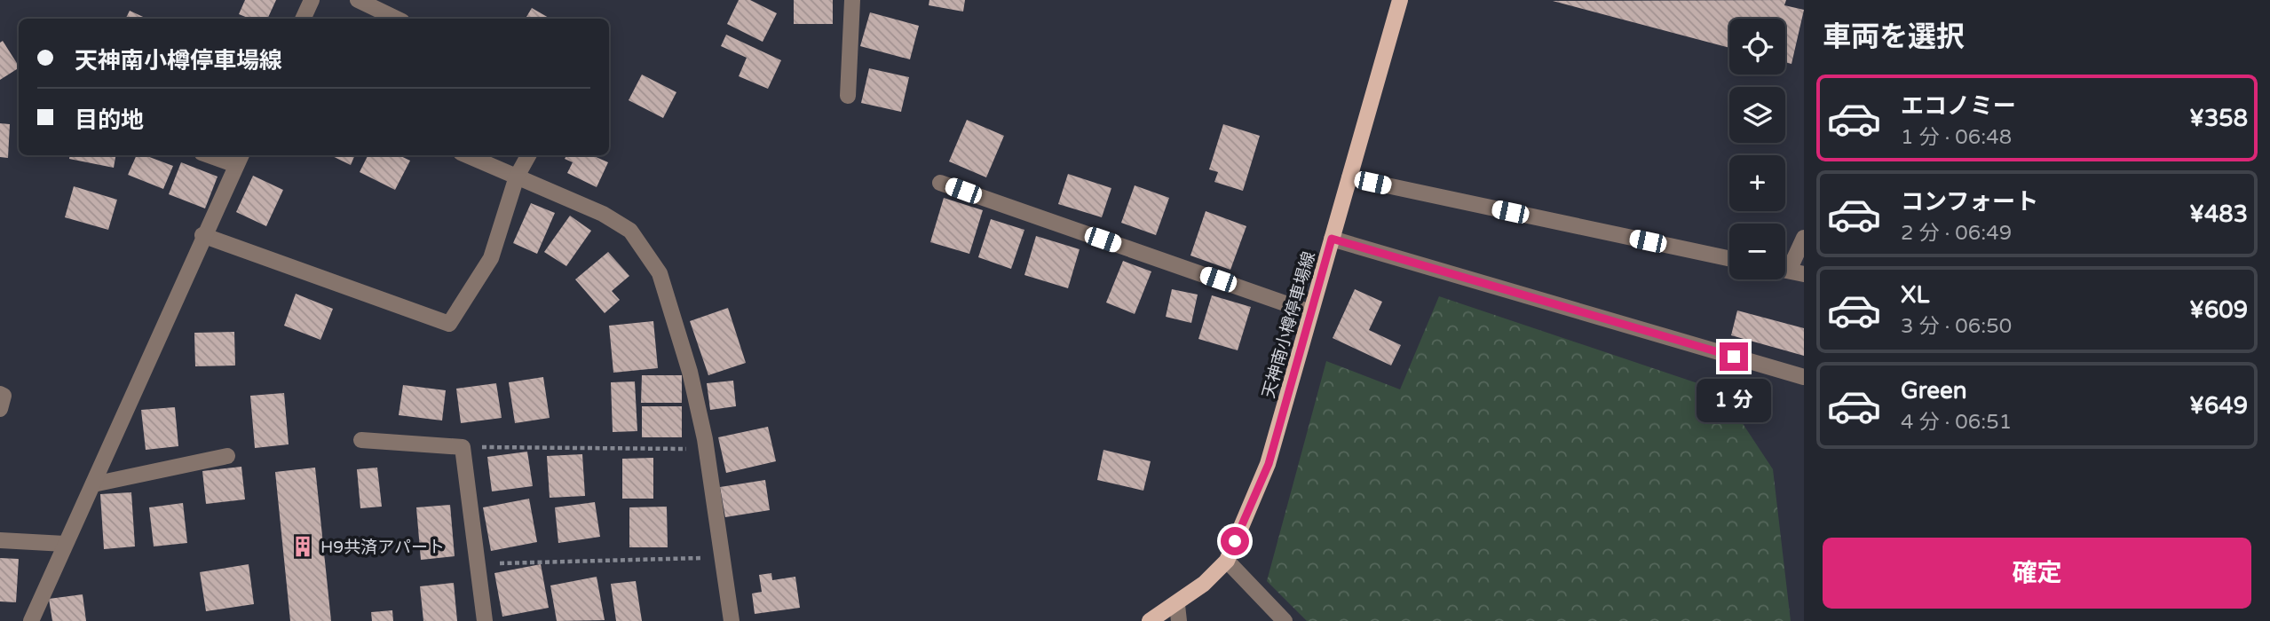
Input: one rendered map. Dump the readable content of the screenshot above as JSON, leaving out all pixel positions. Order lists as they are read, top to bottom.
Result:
{
  "streets": {
    "main road": ["天神南小樽停車場線"]
  },
  "places": {
    "building": ["H9共済アパート"]
  },
  "page": {
    "heading": "車両を選択",
    "map_buttons": ["+", "−"],
    "banner": ["天神南小樽停車場線", "目的地"],
    "list": [
      {
        "name": "エコノミー",
        "note": "1 分 · 06:48",
        "value": "¥358"
      },
      {
        "name": "コンフォート",
        "note": "2 分 · 06:49",
        "value": "¥483"
      },
      {
        "name": "XL",
        "note": "3 分 · 06:50",
        "value": "¥609"
      },
      {
        "name": "Green",
        "note": "4 分 · 06:51",
        "value": "¥649"
      }
    ],
    "bubble": "1 分",
    "buttons": "確定"
  }
}
